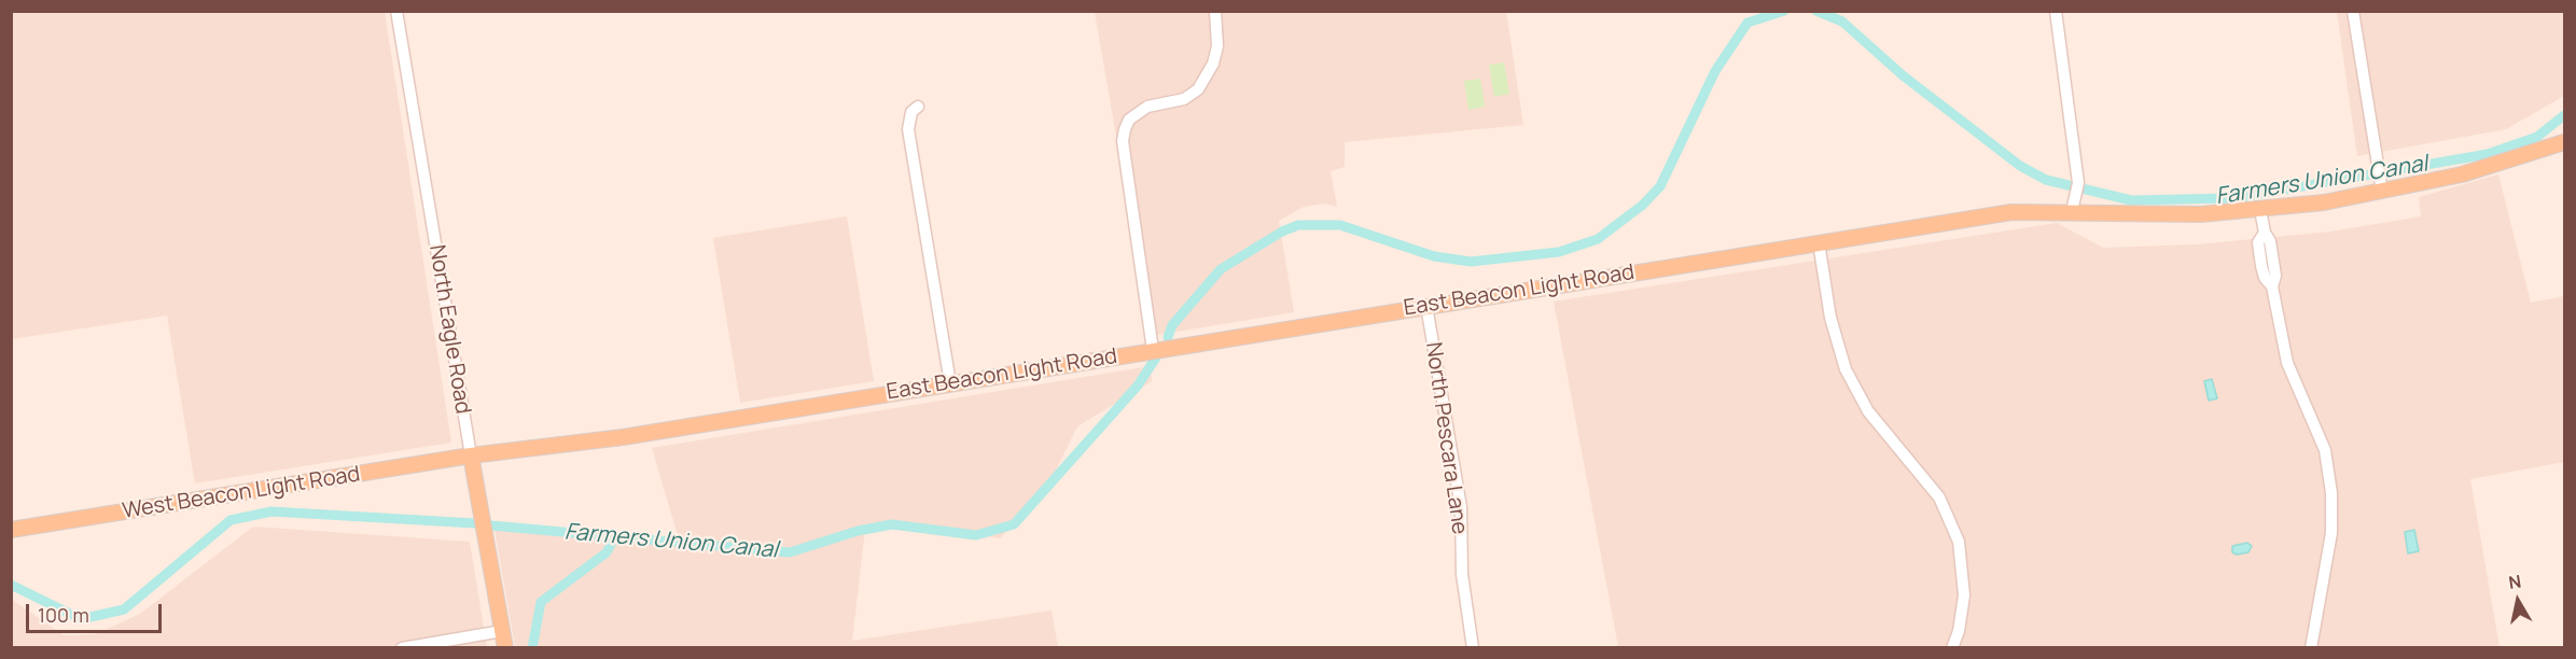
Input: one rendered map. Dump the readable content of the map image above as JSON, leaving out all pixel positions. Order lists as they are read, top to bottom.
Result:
{
  "streets": {
    "main road": ["East Beacon Light Road", "North Eagle Road", "West Beacon Light Road"],
    "street": ["North Pescara Lane"]
  },
  "crossings": [
    ["East Beacon Light Road", "North Eagle Road"],
    ["East Beacon Light Road", "North Pescara Lane"],
    ["East Beacon Light Road", "West Beacon Light Road"],
    ["North Eagle Road", "West Beacon Light Road"]
  ],
  "water": ["Farmers Union Canal"],
  "scale_bar": "100 m",
  "north": "top"
}
